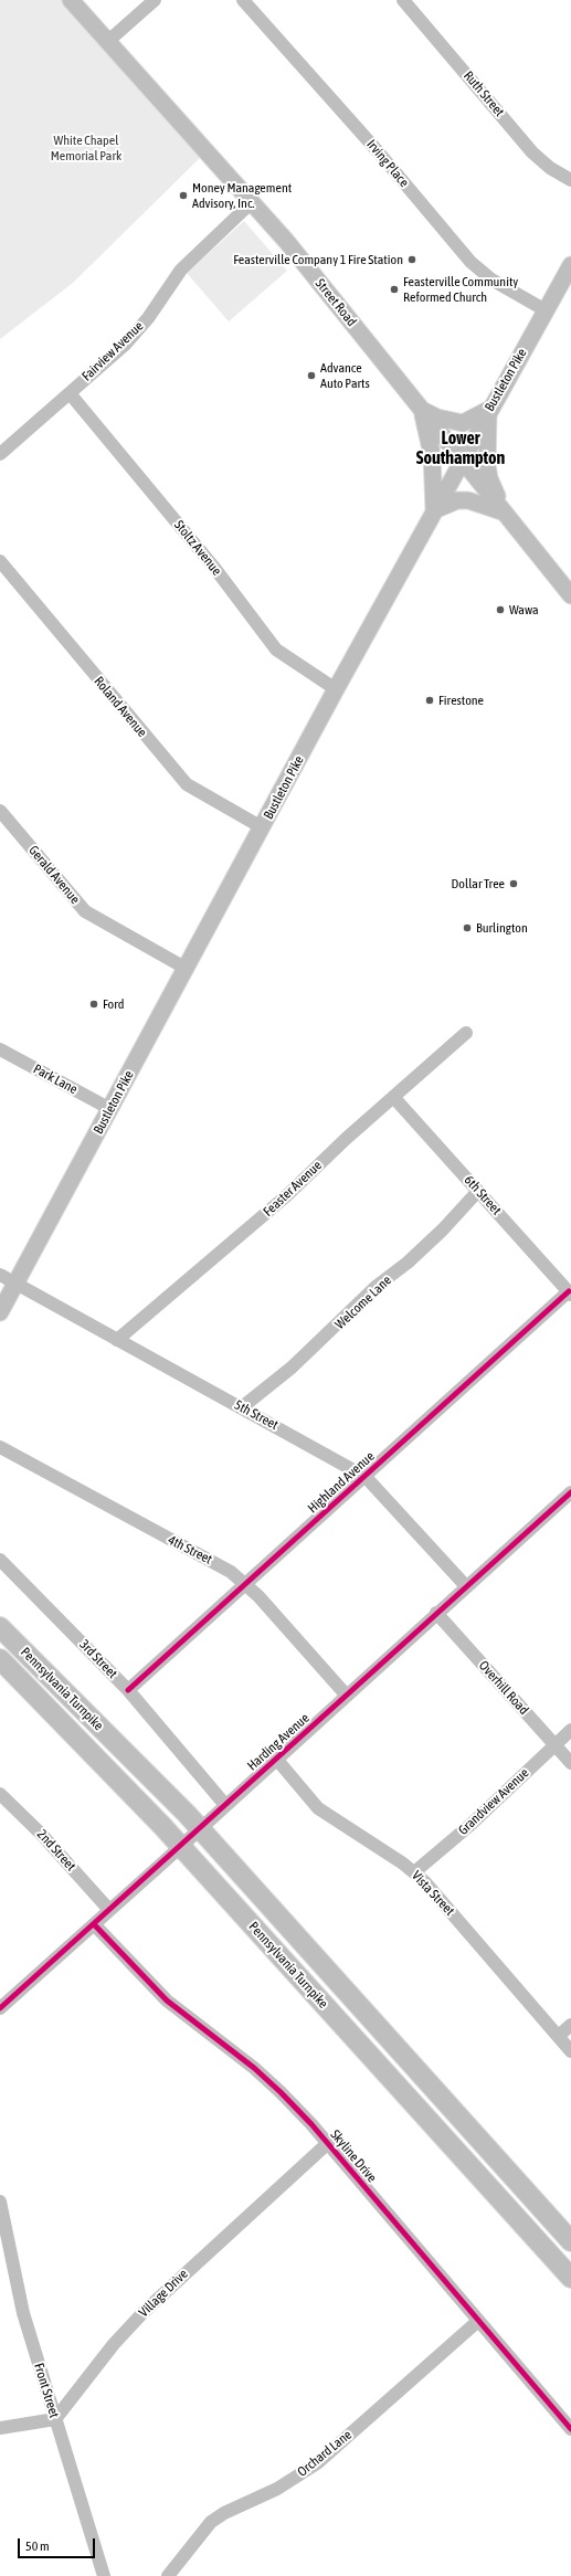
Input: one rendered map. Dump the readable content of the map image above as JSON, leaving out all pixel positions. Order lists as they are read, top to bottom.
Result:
{
  "streets": {
    "highway": ["Pennsylvania Turnpike"],
    "main road": ["Street Road", "Bustleton Pike"],
    "street": [
      "Ruth Street",
      "Irving Place",
      "Fairview Avenue",
      "Stoltz Avenue",
      "Roland Avenue",
      "Gerald Avenue",
      "Park Lane",
      "Feaster Avenue",
      "6th Street",
      "Welcome Lane",
      "5th Street",
      "Highland Avenue",
      "4th Street",
      "3rd Street",
      "Overhill Road",
      "Harding Avenue",
      "Grandview Avenue",
      "2nd Street",
      "Vista Street",
      "Skyline Drive",
      "Village Drive",
      "Front Street",
      "Orchard Lane"
    ]
  },
  "crossings": [
    ["Irving Place", "Bustleton Pike"],
    ["Street Road", "Fairview Avenue"],
    ["Street Road", "Bustleton Pike"],
    ["Fairview Avenue", "Stoltz Avenue"],
    ["Bustleton Pike", "Stoltz Avenue"],
    ["Bustleton Pike", "Roland Avenue"],
    ["Bustleton Pike", "Gerald Avenue"],
    ["Bustleton Pike", "Park Lane"],
    ["Bustleton Pike", "5th Street"],
    ["Feaster Avenue", "6th Street"],
    ["Feaster Avenue", "5th Street"],
    ["6th Street", "Welcome Lane"],
    ["6th Street", "Highland Avenue"],
    ["Welcome Lane", "5th Street"],
    ["5th Street", "Highland Avenue"],
    ["5th Street", "Harding Avenue"],
    ["Highland Avenue", "4th Street"],
    ["Highland Avenue", "3rd Street"],
    ["4th Street", "Harding Avenue"],
    ["3rd Street", "Harding Avenue"],
    ["Overhill Road", "Harding Avenue"],
    ["Overhill Road", "Grandview Avenue"],
    ["Harding Avenue", "2nd Street"],
    ["Harding Avenue", "Vista Street"],
    ["Harding Avenue", "Skyline Drive"],
    ["Grandview Avenue", "Vista Street"],
    ["Skyline Drive", "Village Drive"],
    ["Skyline Drive", "Orchard Lane"],
    ["Village Drive", "Front Street"]
  ],
  "districts": ["Lower Southampton"],
  "parks": ["White Chapel Memorial Park"],
  "places": [
    "Money Management Advisory, Inc.",
    "Feasterville Company 1 Fire Station",
    "Feasterville Community Reformed Church",
    "Advance Auto Parts",
    "Wawa",
    "Firestone",
    "Dollar Tree",
    "Burlington",
    "Ford"
  ],
  "scale_bar": "50 m"
}
